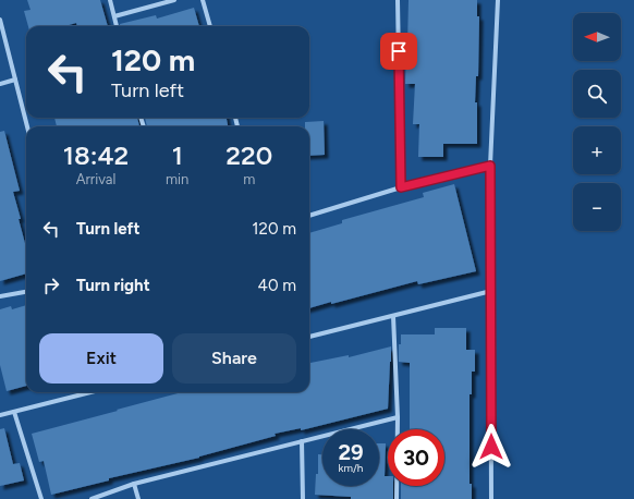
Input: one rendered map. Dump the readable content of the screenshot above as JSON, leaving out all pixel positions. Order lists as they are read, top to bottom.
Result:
{
  "north": "left",
  "page": {
    "map_buttons": ["+", "−"],
    "turn": ["120 m", "Turn left"],
    "eta": [
      "18:42",
      "Arrival",
      "1",
      "min",
      "220",
      "m"
    ],
    "list": [
      {
        "name": "Turn left",
        "value": "120 m"
      },
      {
        "name": "Turn right",
        "value": "40 m"
      }
    ],
    "buttons": ["Exit", "Share"],
    "speed": "29 km/h",
    "limit": "30"
  }
}
